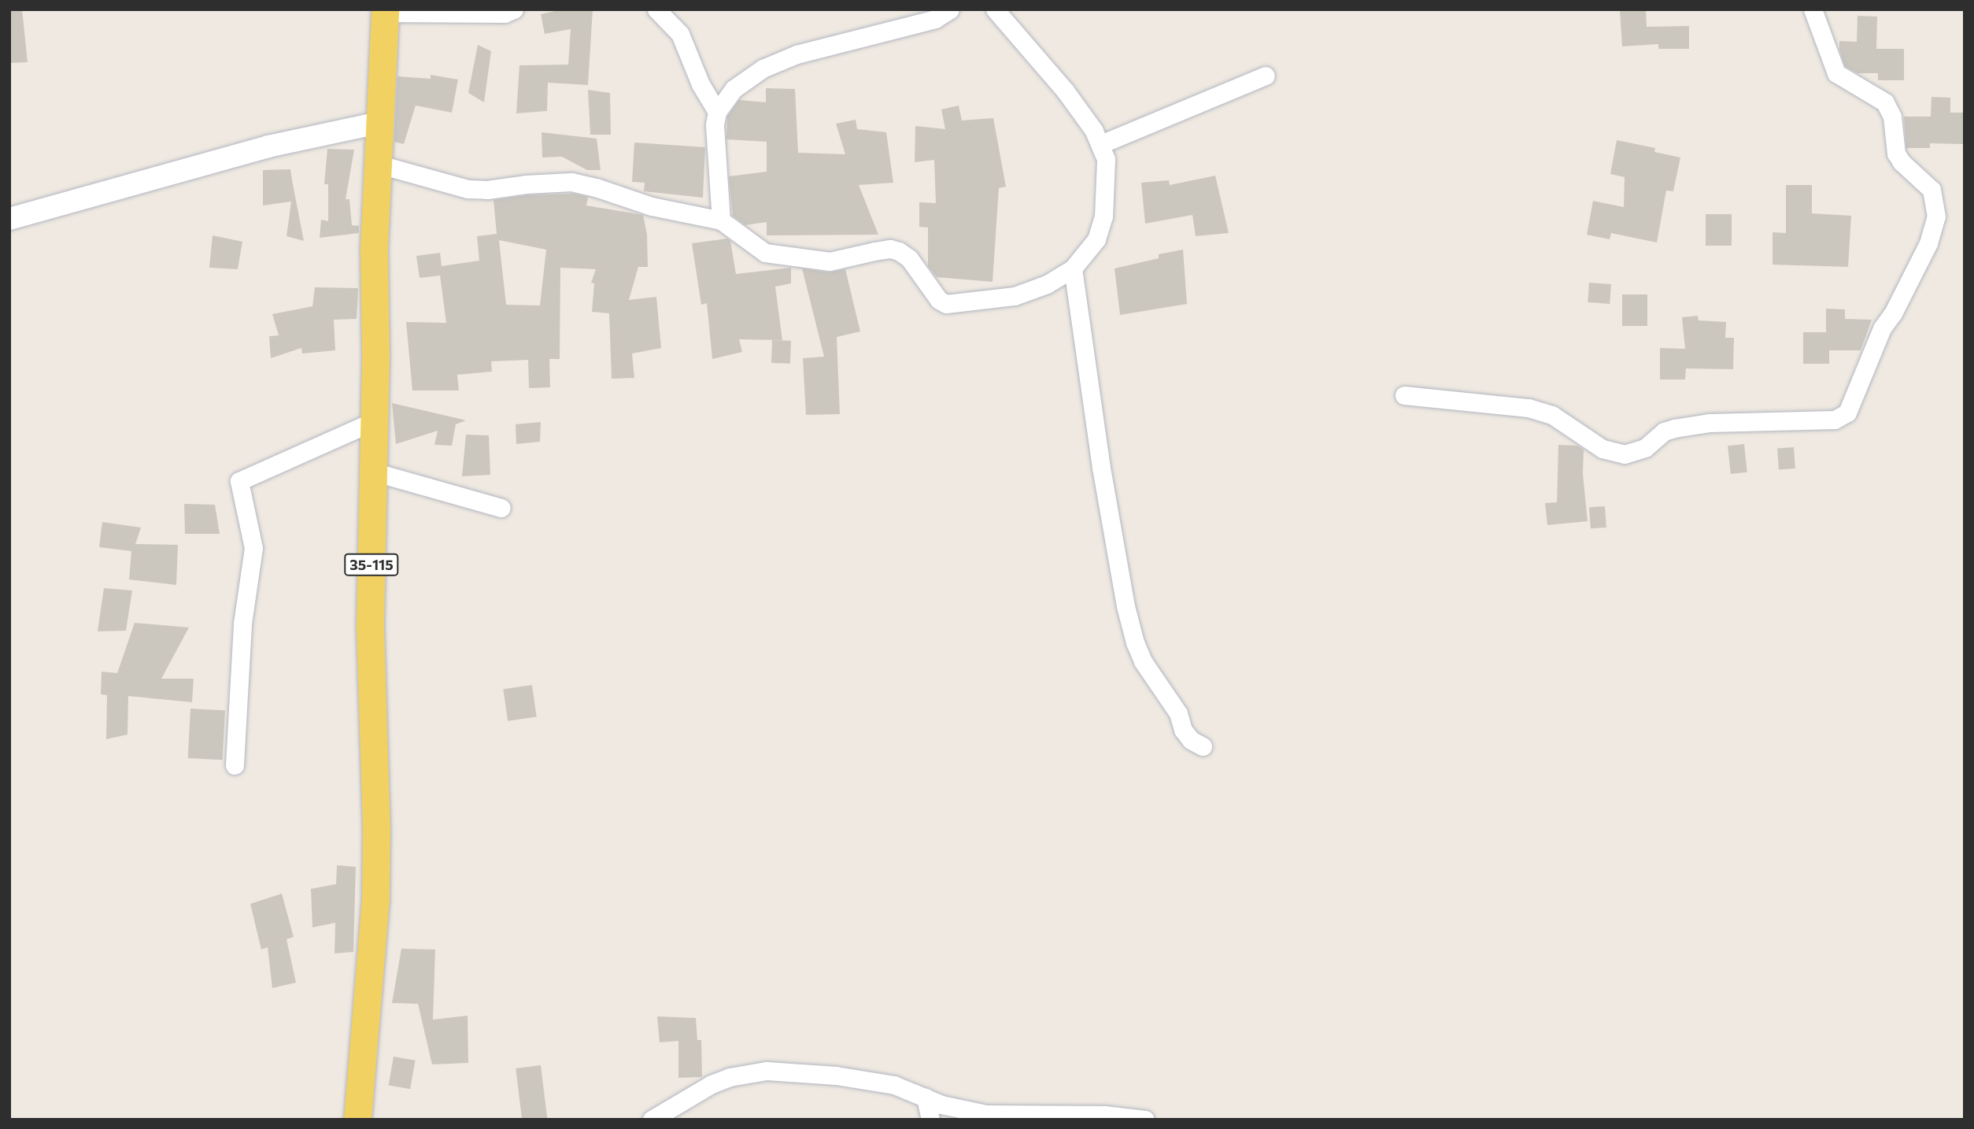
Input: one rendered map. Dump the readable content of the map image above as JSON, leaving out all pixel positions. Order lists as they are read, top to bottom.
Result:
{
  "streets": {
    "main road": ["35-115"]
  }
}
